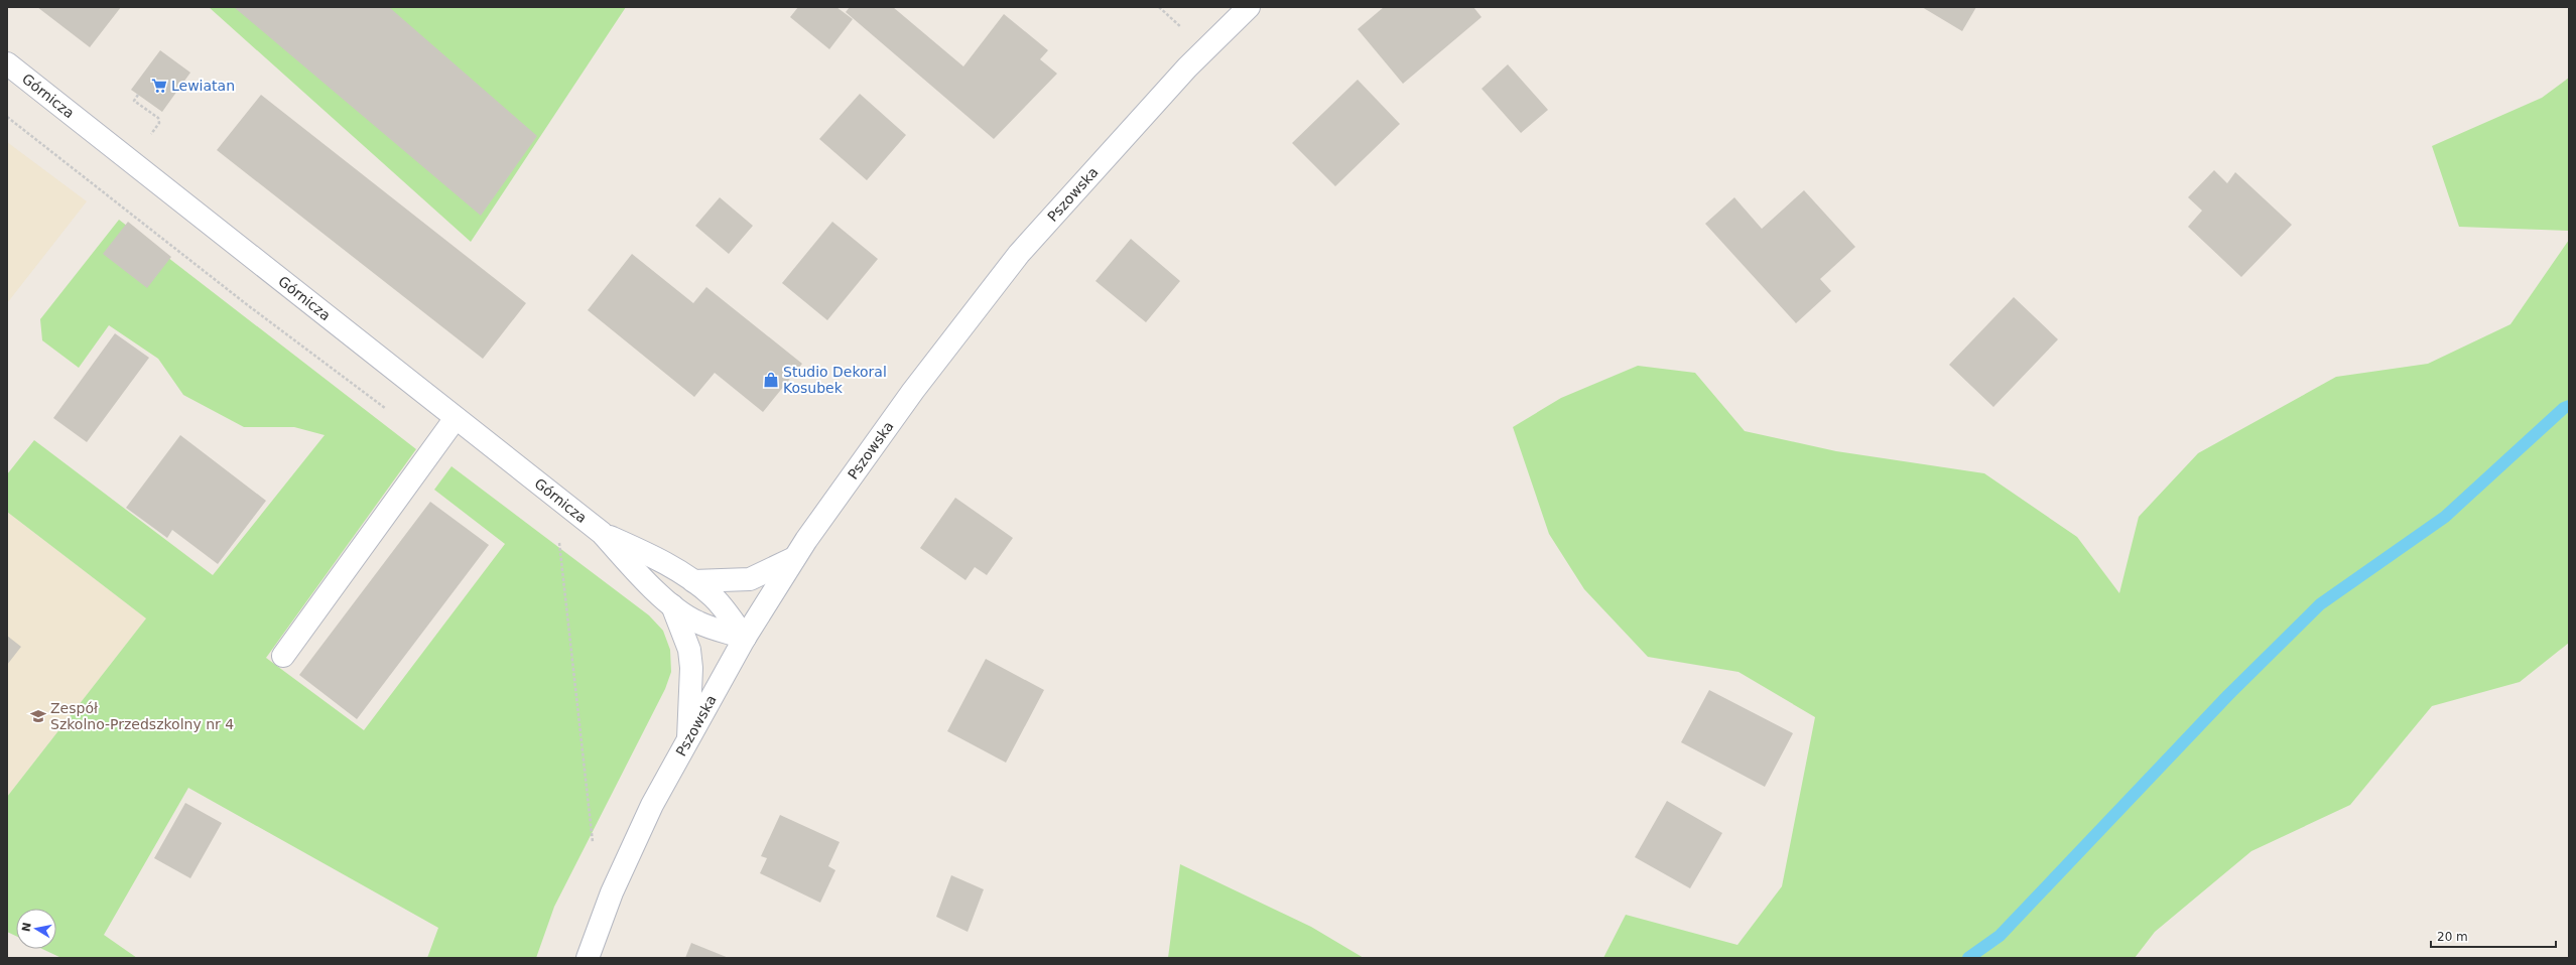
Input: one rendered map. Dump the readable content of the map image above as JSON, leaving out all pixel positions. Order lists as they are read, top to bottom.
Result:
{
  "streets": {
    "street": ["Górnicza", "Pszowska"]
  },
  "crossings": [
    ["Górnicza", "Pszowska"]
  ],
  "places": {
    "supermarket": ["Lewiatan"],
    "shop": ["Studio Dekoral Kosubek"],
    "school or university": ["Zespół Szkolno-Przedszkolny nr 4"]
  },
  "scale_bar": "20 m",
  "north": "left"
}
